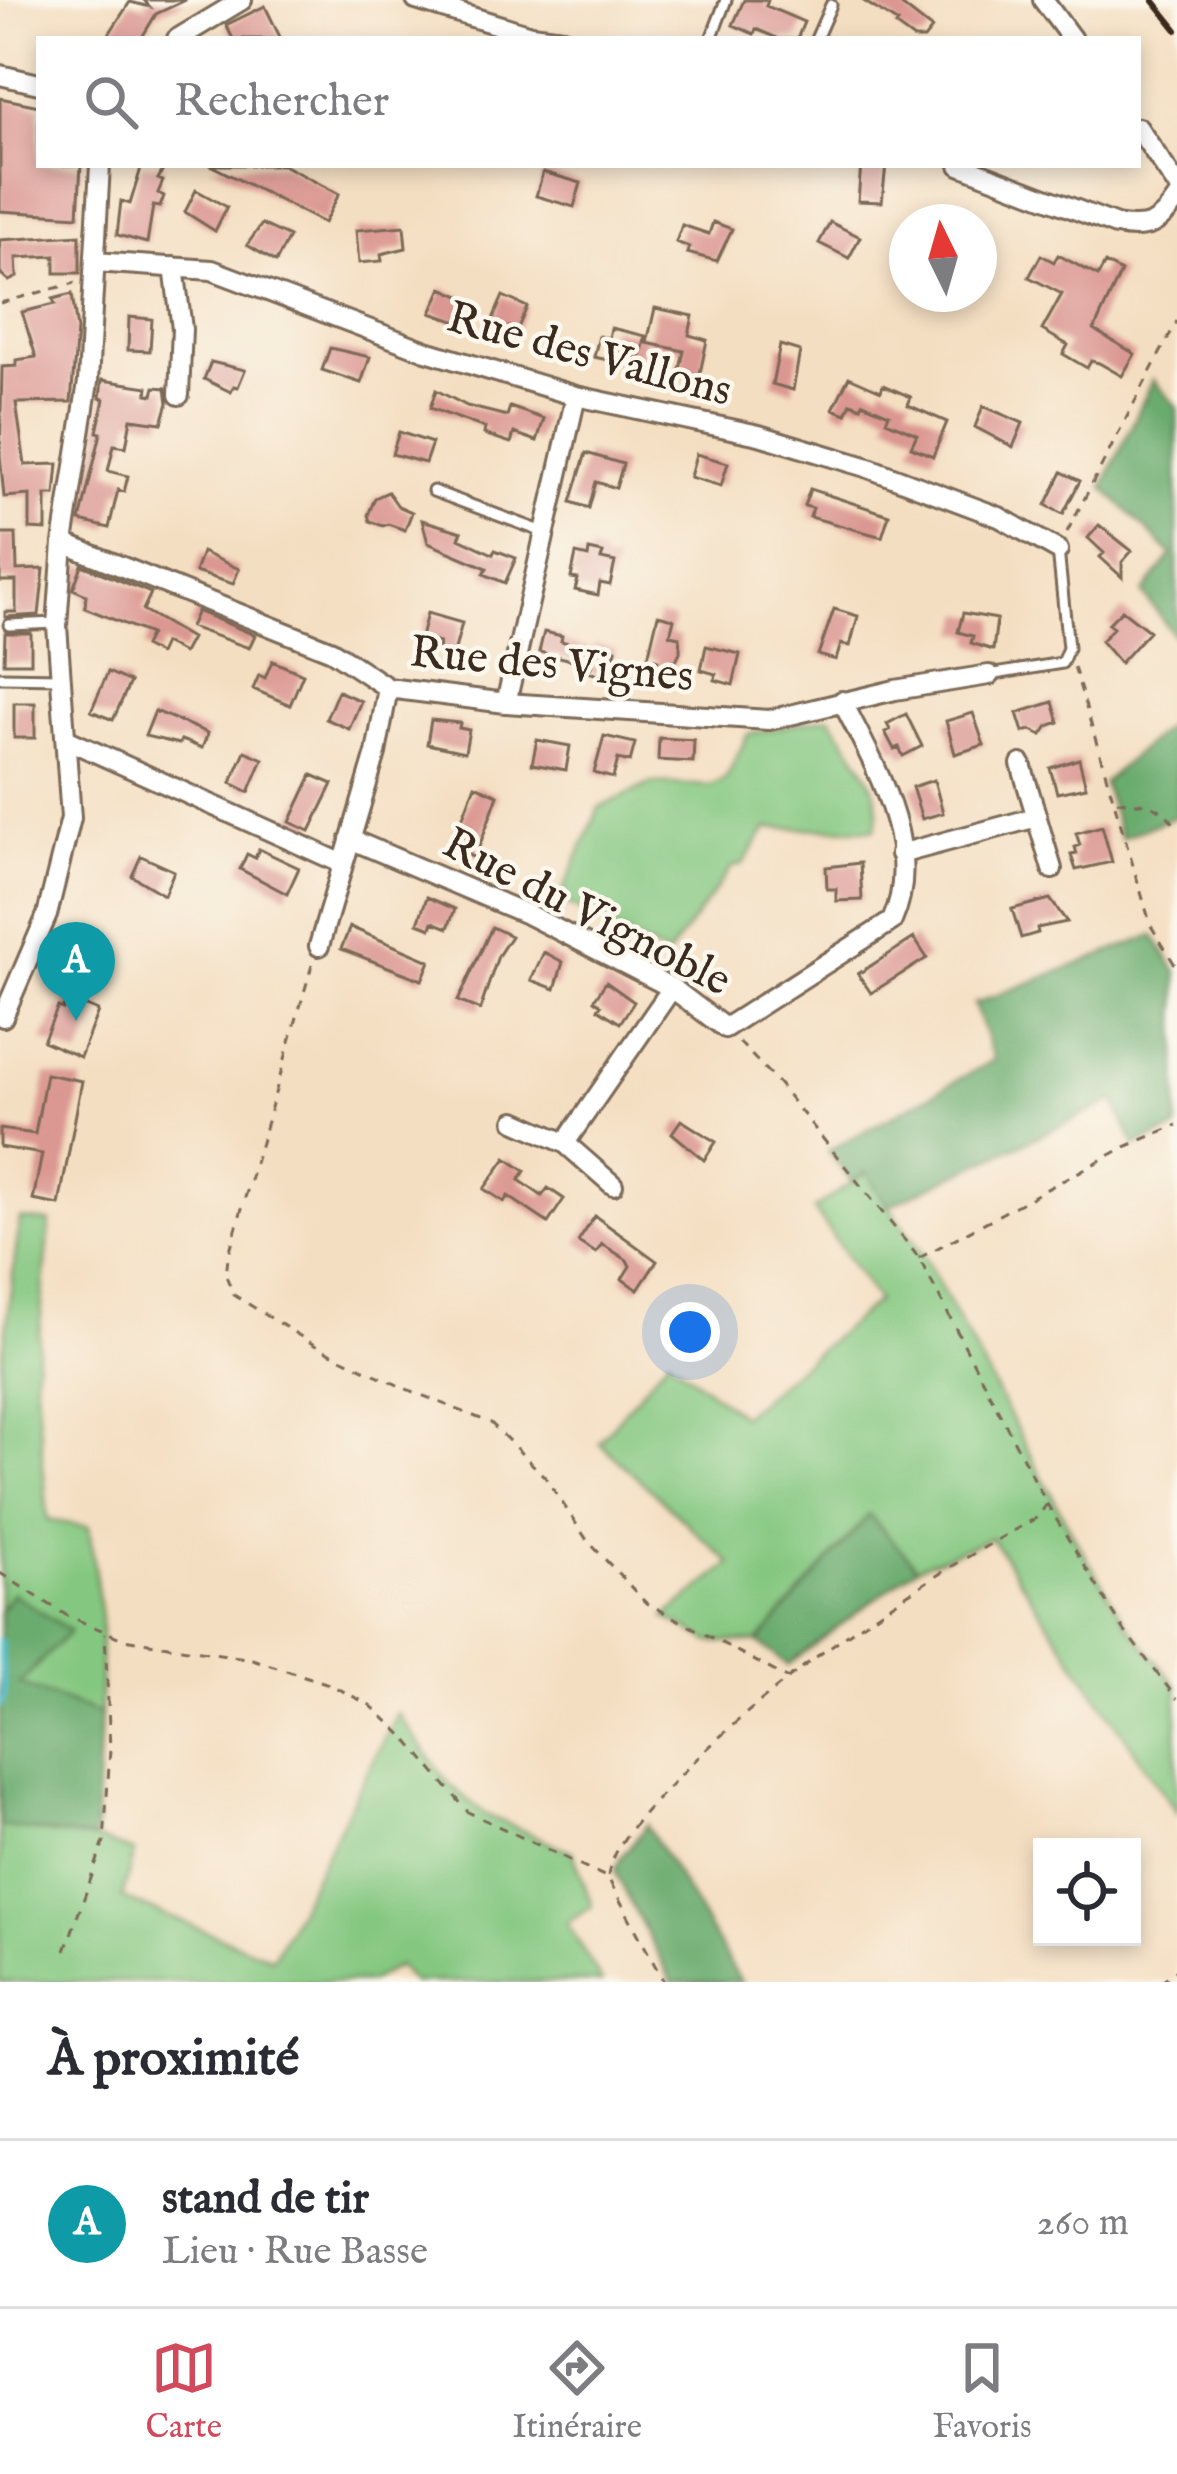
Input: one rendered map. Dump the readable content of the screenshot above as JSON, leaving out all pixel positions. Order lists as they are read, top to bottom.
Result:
{
  "streets": {
    "street": ["Rue des Vallons", "Rue des Vignes", "Rue du Vignoble"]
  },
  "crossings": [
    ["Rue des Vignes", "Rue du Vignoble"]
  ],
  "north": "top",
  "page": {
    "search": "Rechercher",
    "pins": "A",
    "heading": "À proximité",
    "list": [
      {
        "mark": "A",
        "name": "stand de tir",
        "note": "Lieu · Rue Basse",
        "value": "260 m"
      }
    ],
    "nav": ["Carte", "Itinéraire", "Favoris"]
  }
}
